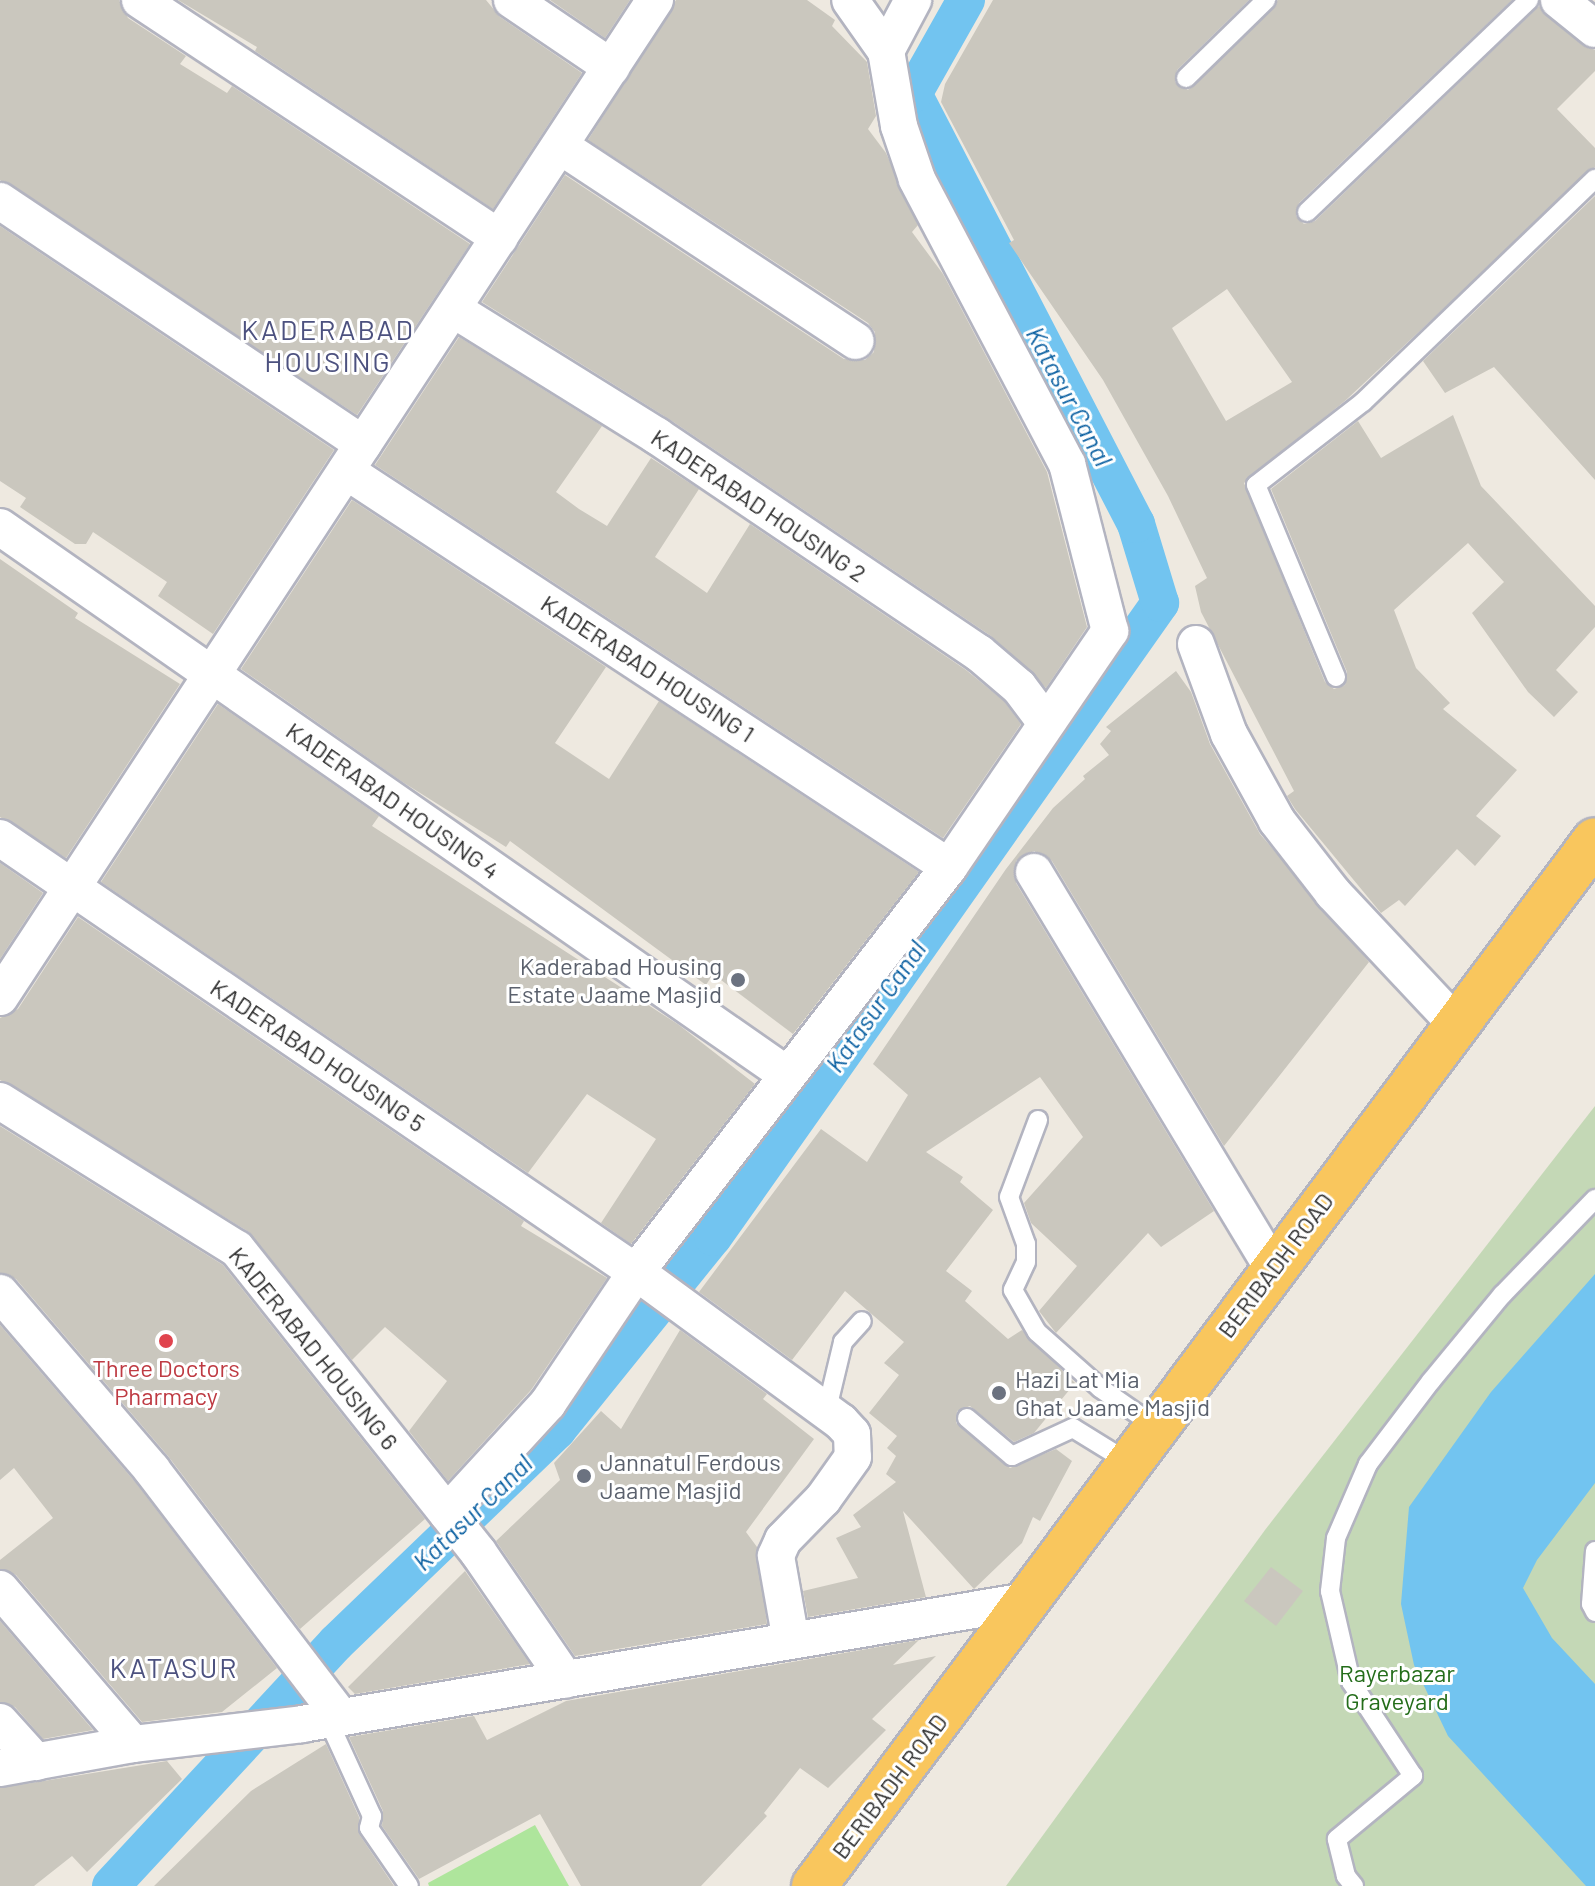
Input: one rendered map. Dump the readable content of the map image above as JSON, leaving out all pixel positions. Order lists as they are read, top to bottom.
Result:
{
  "streets": {
    "highway": ["BERIBADH ROAD"],
    "street": [
      "KADERABAD HOUSING 2",
      "KADERABAD HOUSING 1",
      "KADERABAD HOUSING 4",
      "KADERABAD HOUSING 5",
      "KADERABAD HOUSING 6"
    ]
  },
  "districts": ["KADERABAD HOUSING", "KATASUR"],
  "water": ["Katasur Canal"],
  "parks": ["Rayerbazar Graveyard"],
  "places": [
    "Kaderabad Housing Estate Jaame Masjid",
    "Three Doctors Pharmacy",
    "Hazi Lat Mia Ghat Jaame Masjid",
    "Jannatul Ferdous Jaame Masjid"
  ]
}
